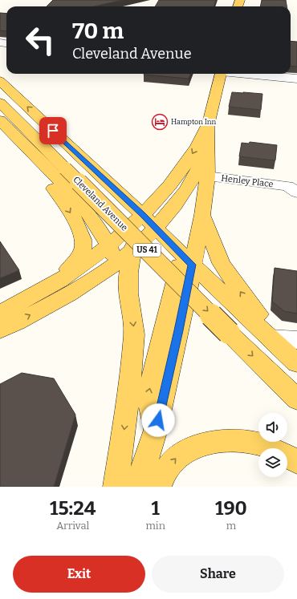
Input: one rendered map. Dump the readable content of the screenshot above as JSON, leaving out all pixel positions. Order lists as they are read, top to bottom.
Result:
{
  "streets": {
    "main road": ["Cleveland Avenue", "US 41"],
    "street": ["Henley Place"]
  },
  "places": {
    "hotel": ["Hampton Inn"]
  },
  "page": {
    "turn": ["70 m", "Cleveland Avenue"],
    "eta": [
      "15:24",
      "Arrival",
      "1",
      "min",
      "190",
      "m"
    ],
    "buttons": ["Exit", "Share"]
  }
}
